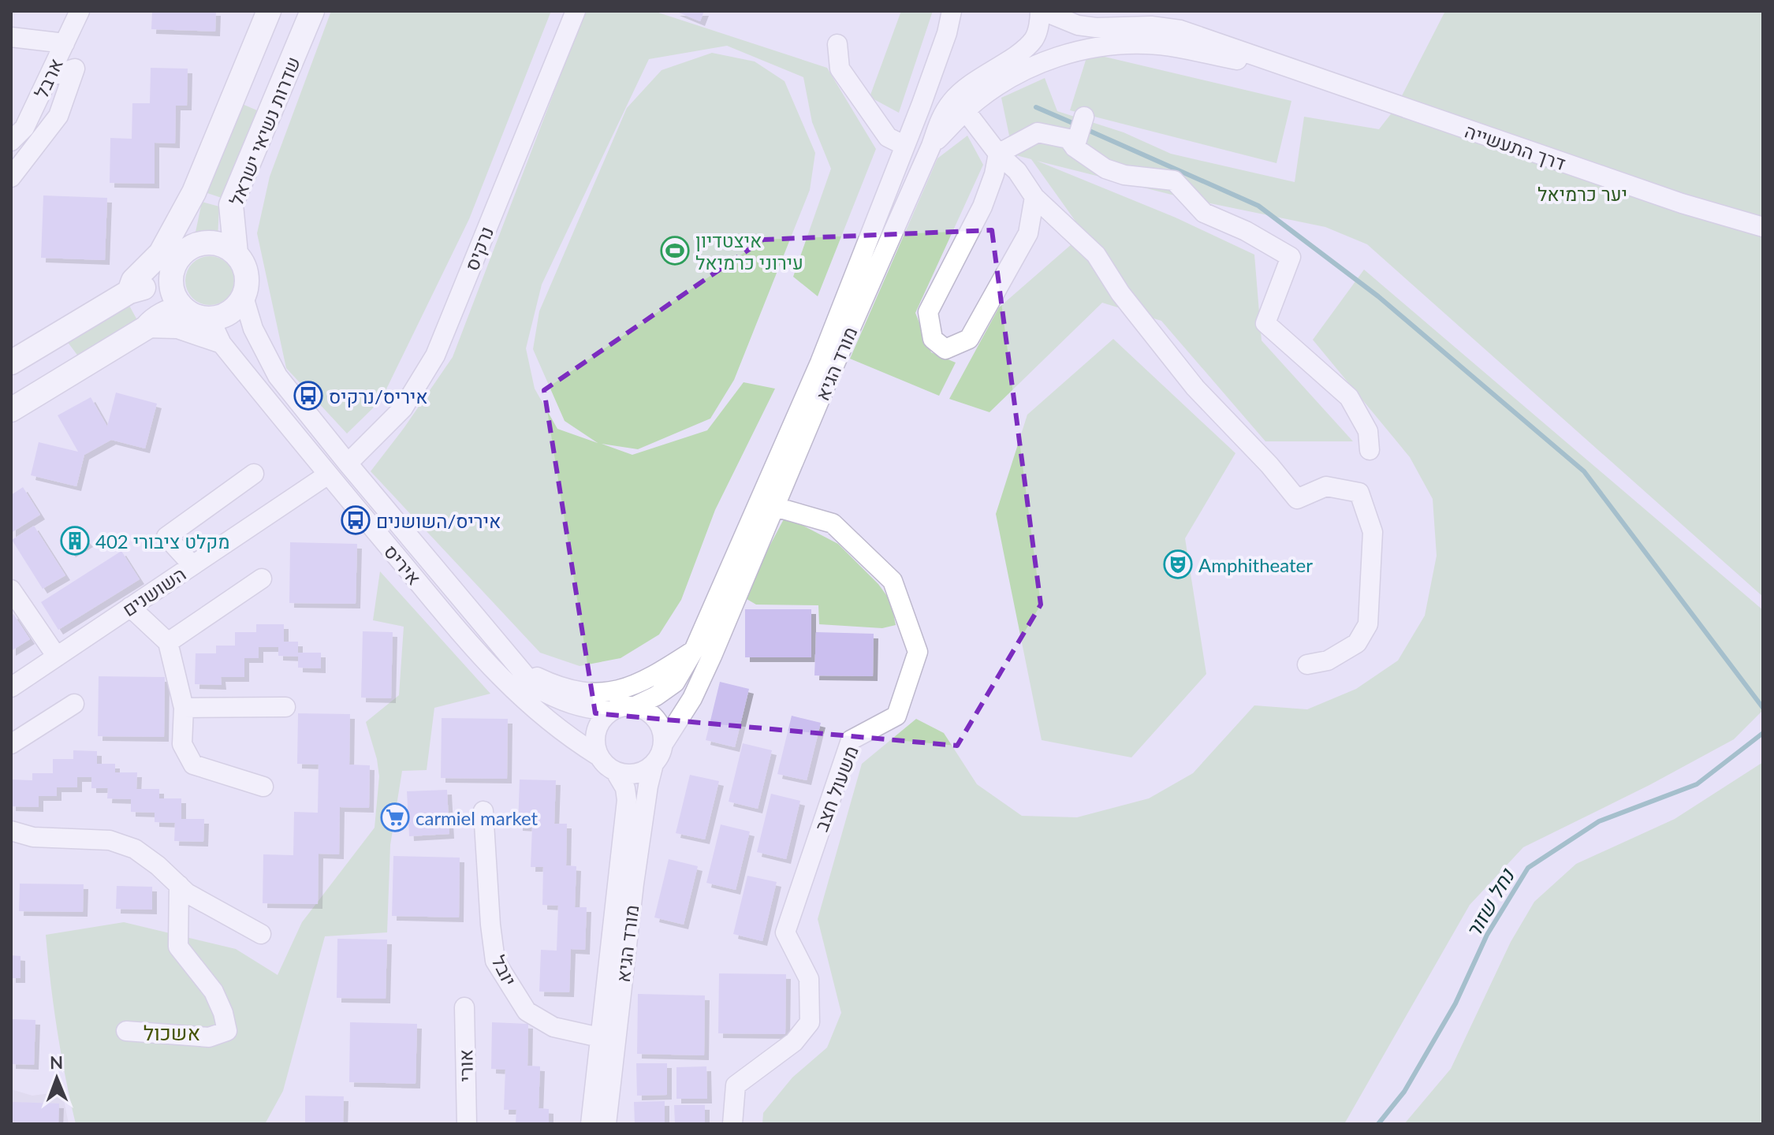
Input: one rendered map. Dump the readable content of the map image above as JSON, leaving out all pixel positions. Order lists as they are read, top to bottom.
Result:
{
  "streets": {
    "main road": ["שדרות נשיאי ישראל"],
    "street": [
      "ארבל",
      "דרך התעשייה",
      "נרקיס",
      "מורד הגיא",
      "איריס",
      "השושנים",
      "משעול חצב",
      "יובל",
      "אורי"
    ]
  },
  "crossings": [
    ["שדרות נשיאי ישראל", "איריס"],
    ["דרך התעשייה", "מורד הגיא"],
    ["נרקיס", "איריס"],
    ["מורד הגיא", "איריס"],
    ["מורד הגיא", "משעול חצב"],
    ["מורד הגיא", "יובל"],
    ["איריס", "השושנים"]
  ],
  "districts": ["אשכול"],
  "water": ["נחל שזור"],
  "parks": ["יער כרמיאל"],
  "places": {
    "sports": ["איצטדיון עירוני כרמיאל"],
    "bus stop": ["איריס/נרקיס", "איריס/השושנים"],
    "building": ["מקלט ציבורי 402"],
    "theatre": ["Amphitheater"],
    "supermarket": ["carmiel market"]
  },
  "north": "top"
}
